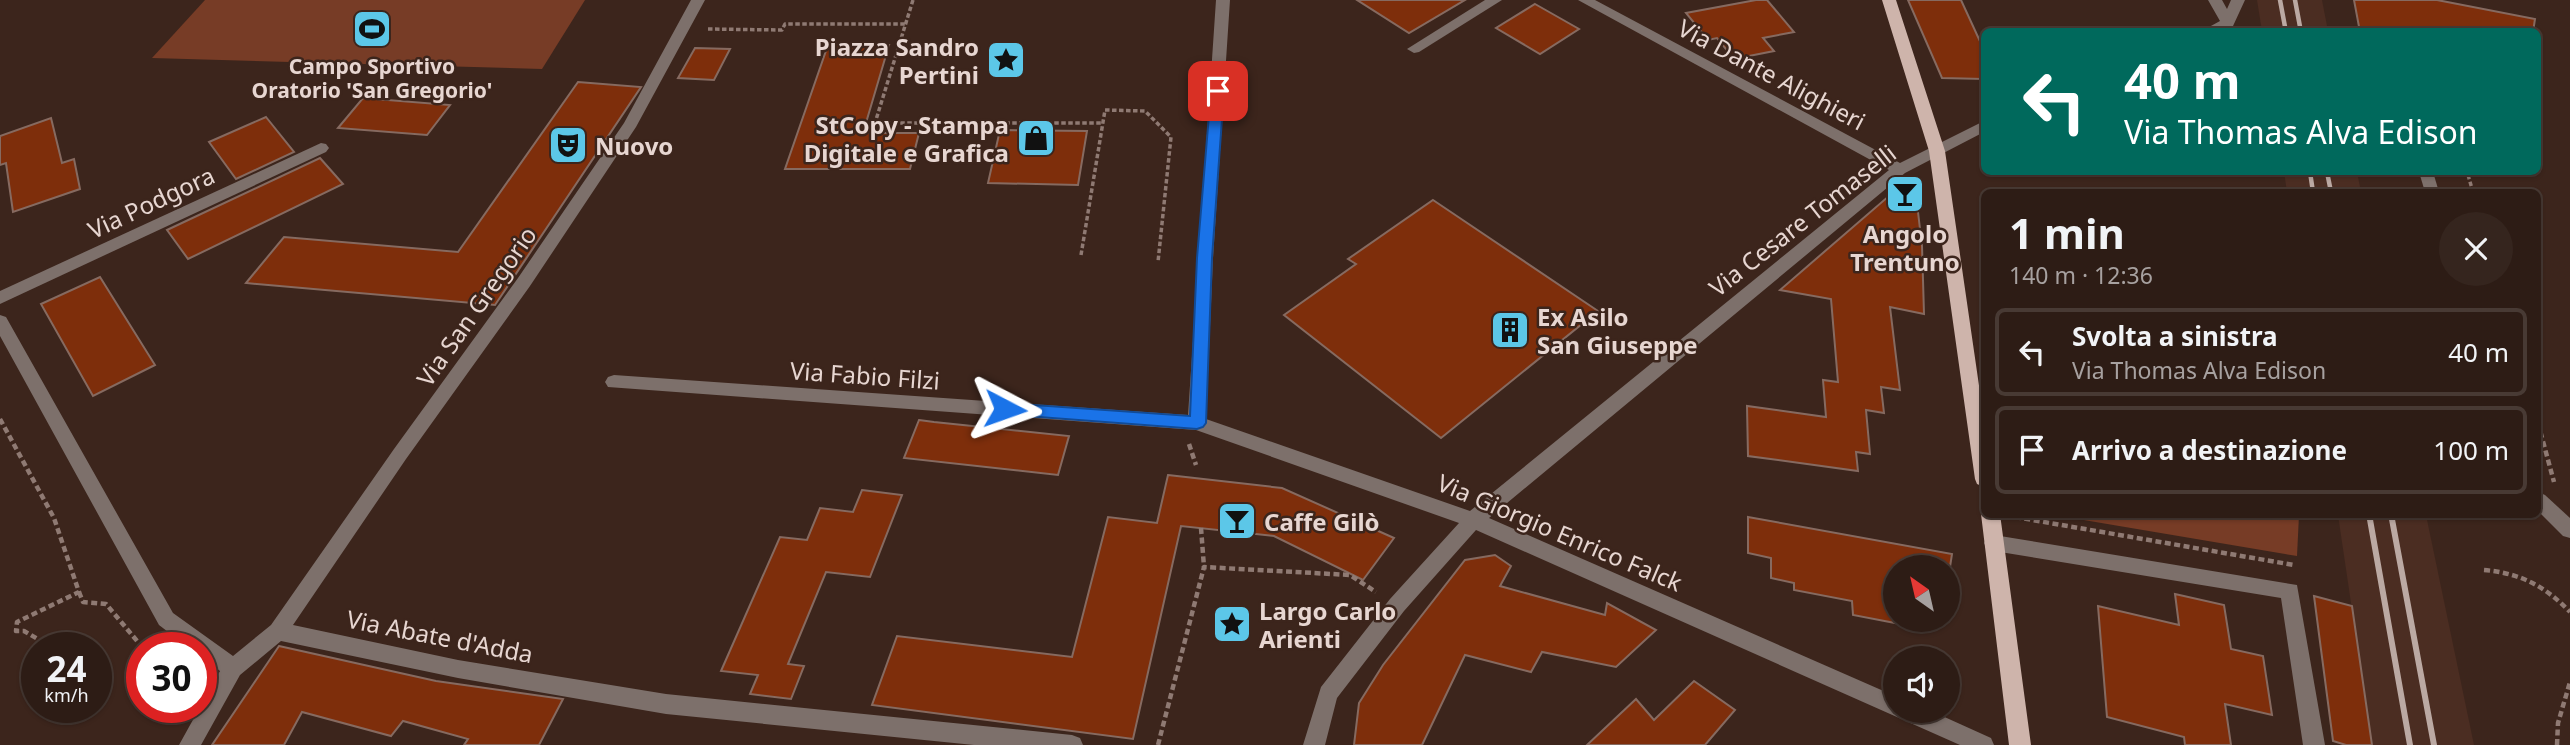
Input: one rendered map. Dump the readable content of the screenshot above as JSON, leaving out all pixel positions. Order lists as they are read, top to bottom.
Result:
{
  "streets": {
    "street": [
      "Via Dante Alighieri",
      "Via Podgora",
      "Via Cesare Tomaselli",
      "Via San Gregorio",
      "Via Fabio Filzi",
      "Via Giorgio Enrico Falck",
      "Via Abate d'Adda"
    ]
  },
  "crossings": [
    ["Via Dante Alighieri", "Via Cesare Tomaselli"],
    ["Via Cesare Tomaselli", "Via Giorgio Enrico Falck"],
    ["Via San Gregorio", "Via Abate d'Adda"],
    ["Via Fabio Filzi", "Via Giorgio Enrico Falck"]
  ],
  "places": {
    "sports": ["Campo Sportivo Oratorio 'San Gregorio'"],
    "place": ["Piazza Sandro Pertini", "Largo Carlo Arienti"],
    "shop": ["StCopy - Stampa Digitale e Grafica"],
    "theatre": ["Nuovo"],
    "bar": ["Angolo Trentuno", "Caffe Gilò"],
    "building": ["Ex Asilo San Giuseppe"]
  },
  "north": "top left",
  "page": {
    "turn": ["40 m", "Via Thomas Alva Edison"],
    "heading": ["1 min", "140 m · 12:36"],
    "list": [
      {
        "name": "Svolta a sinistra",
        "note": "Via Thomas Alva Edison",
        "value": "40 m"
      },
      {
        "name": "Arrivo a destinazione",
        "value": "100 m"
      }
    ],
    "speed": "24 km/h",
    "limit": "30"
  }
}
